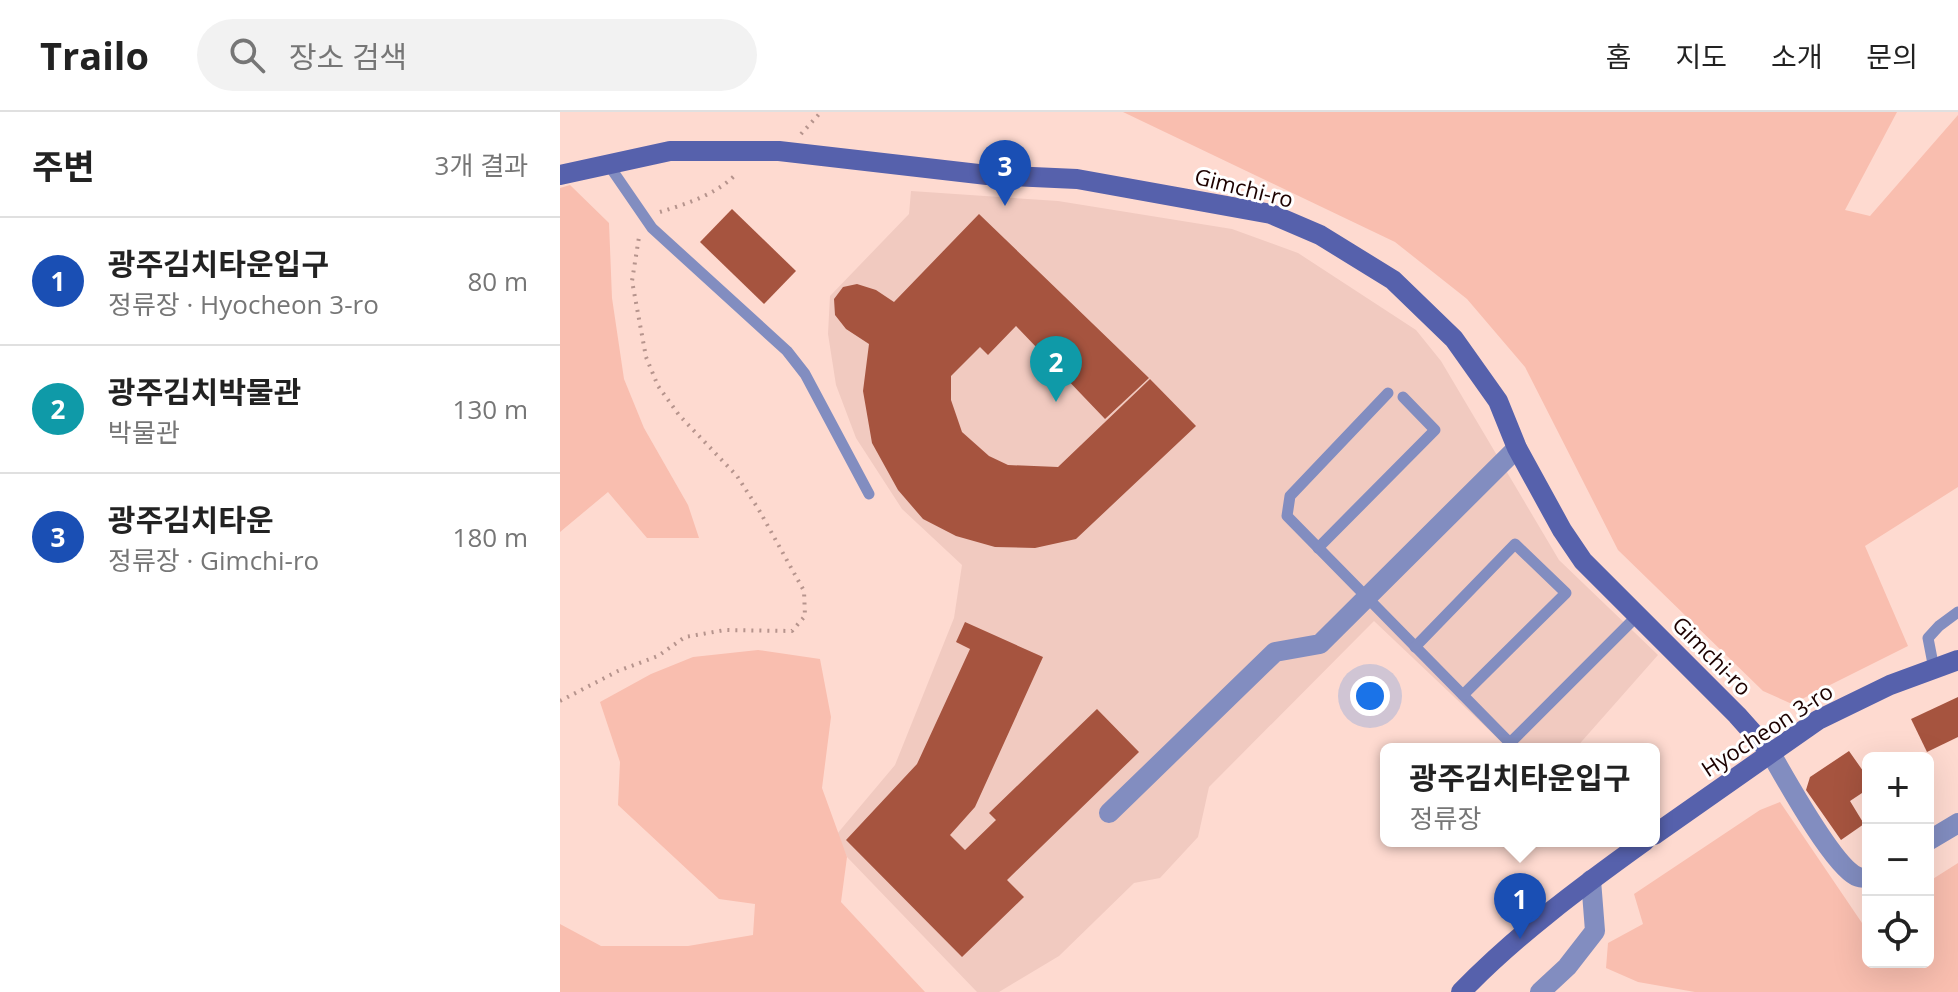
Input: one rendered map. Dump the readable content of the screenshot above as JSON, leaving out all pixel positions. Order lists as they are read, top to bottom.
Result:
{
  "streets": {
    "street": ["Gimchi-ro", "Hyocheon 3-ro"]
  },
  "crossings": [
    ["Gimchi-ro", "Hyocheon 3-ro"]
  ],
  "page": {
    "header": "Trailo",
    "search": "장소 검색",
    "nav": [
      "홈",
      "지도",
      "소개",
      "문의"
    ],
    "heading": ["주변", "3개 결과"],
    "pins": ["3", "2", "1"],
    "list": [
      {
        "mark": "1",
        "name": "광주김치타운입구",
        "note": "정류장 · Hyocheon 3-ro",
        "value": "80 m"
      },
      {
        "mark": "2",
        "name": "광주김치박물관",
        "note": "박물관",
        "value": "130 m"
      },
      {
        "mark": "3",
        "name": "광주김치타운",
        "note": "정류장 · Gimchi-ro",
        "value": "180 m"
      }
    ],
    "popup": ["광주김치타운입구", "정류장"],
    "map_buttons": ["+", "−"]
  }
}
